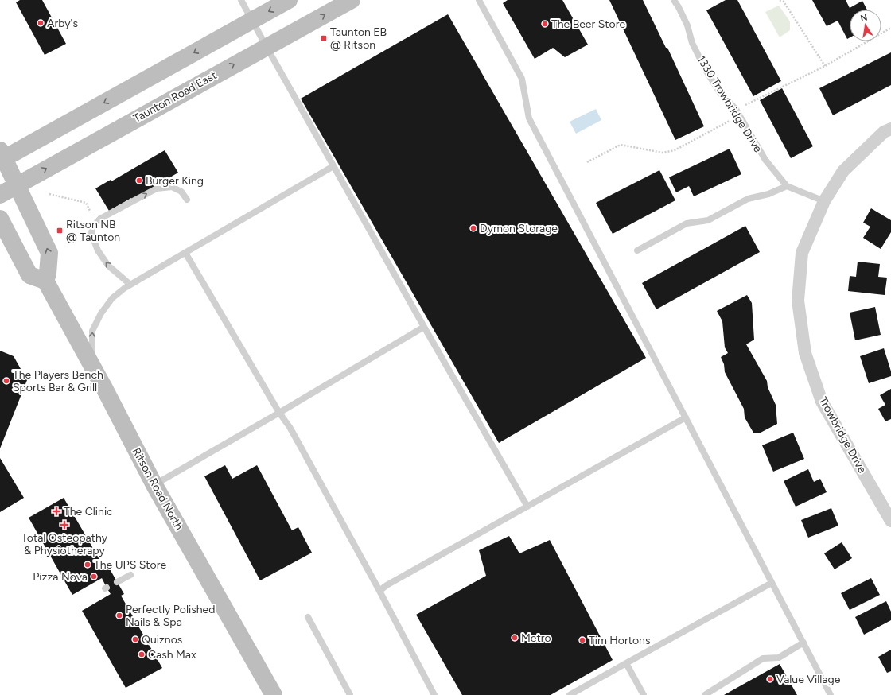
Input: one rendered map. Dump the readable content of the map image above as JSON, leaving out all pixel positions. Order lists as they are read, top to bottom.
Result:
{
  "streets": {
    "main road": ["Taunton Road East", "Ritson Road North"],
    "street": ["Trowbridge Drive"],
    "lane": ["1330 Trowbridge Drive"]
  },
  "crossings": [
    ["1330 Trowbridge Drive", "Trowbridge Drive"]
  ],
  "places": {
    "other": [
      "Arby's",
      "The Beer Store",
      "Burger King",
      "Dymon Storage",
      "The Players Bench Sports Bar & Grill",
      "The UPS Store",
      "Pizza Nova",
      "Perfectly Polished Nails & Spa",
      "Metro",
      "Quiznos",
      "Tim Hortons",
      "Cash Max",
      "Value Village"
    ],
    "transit": ["Taunton EB @ Ritson", "Ritson NB @ Taunton"],
    "health": ["The Clinic", "Total Osteopathy & Physiotherapy"]
  },
  "north": "top"
}
